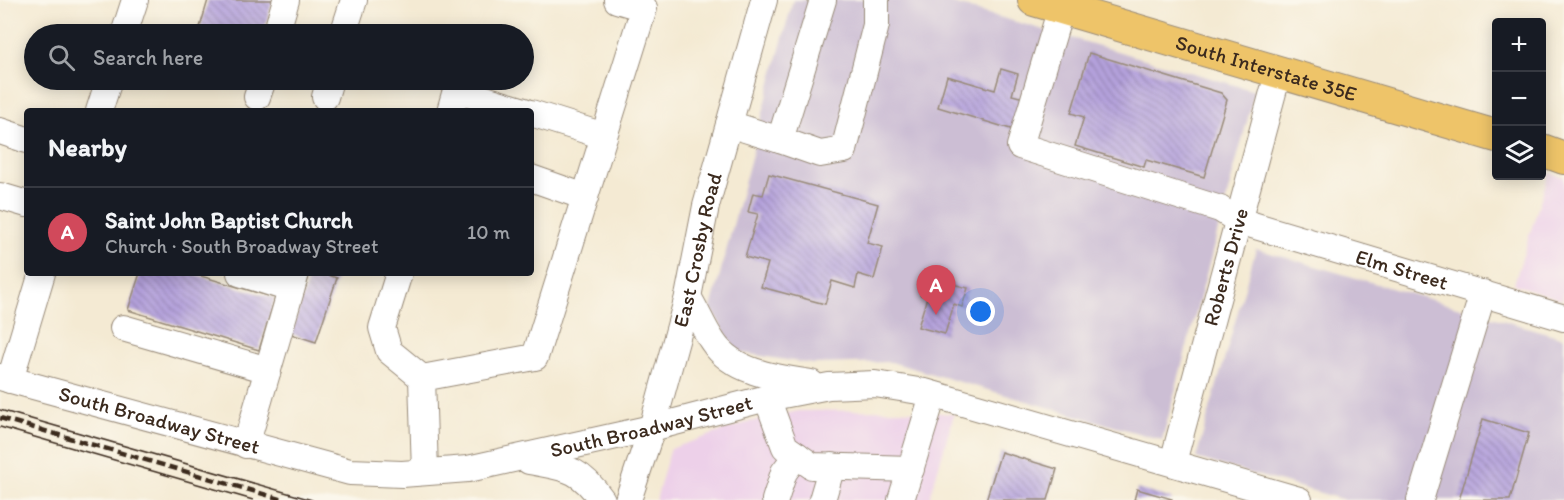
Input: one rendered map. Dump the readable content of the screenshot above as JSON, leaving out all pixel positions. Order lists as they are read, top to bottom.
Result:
{
  "streets": {
    "main road": ["South Interstate 35E"],
    "street": [
      "East Crosby Road",
      "Roberts Drive",
      "Elm Street",
      "South Broadway Street"
    ]
  },
  "crossings": [
    ["South Interstate 35E", "Roberts Drive"],
    ["South Interstate 35E", "Elm Street"],
    ["East Crosby Road", "South Broadway Street"],
    ["Roberts Drive", "Elm Street"],
    ["Roberts Drive", "South Broadway Street"]
  ],
  "page": {
    "map_buttons": ["+", "−"],
    "search": "Search here",
    "heading": "Nearby",
    "list": [
      {
        "mark": "A",
        "name": "Saint John Baptist Church",
        "note": "Church · South Broadway Street",
        "value": "10 m"
      }
    ],
    "pins": "A"
  }
}
